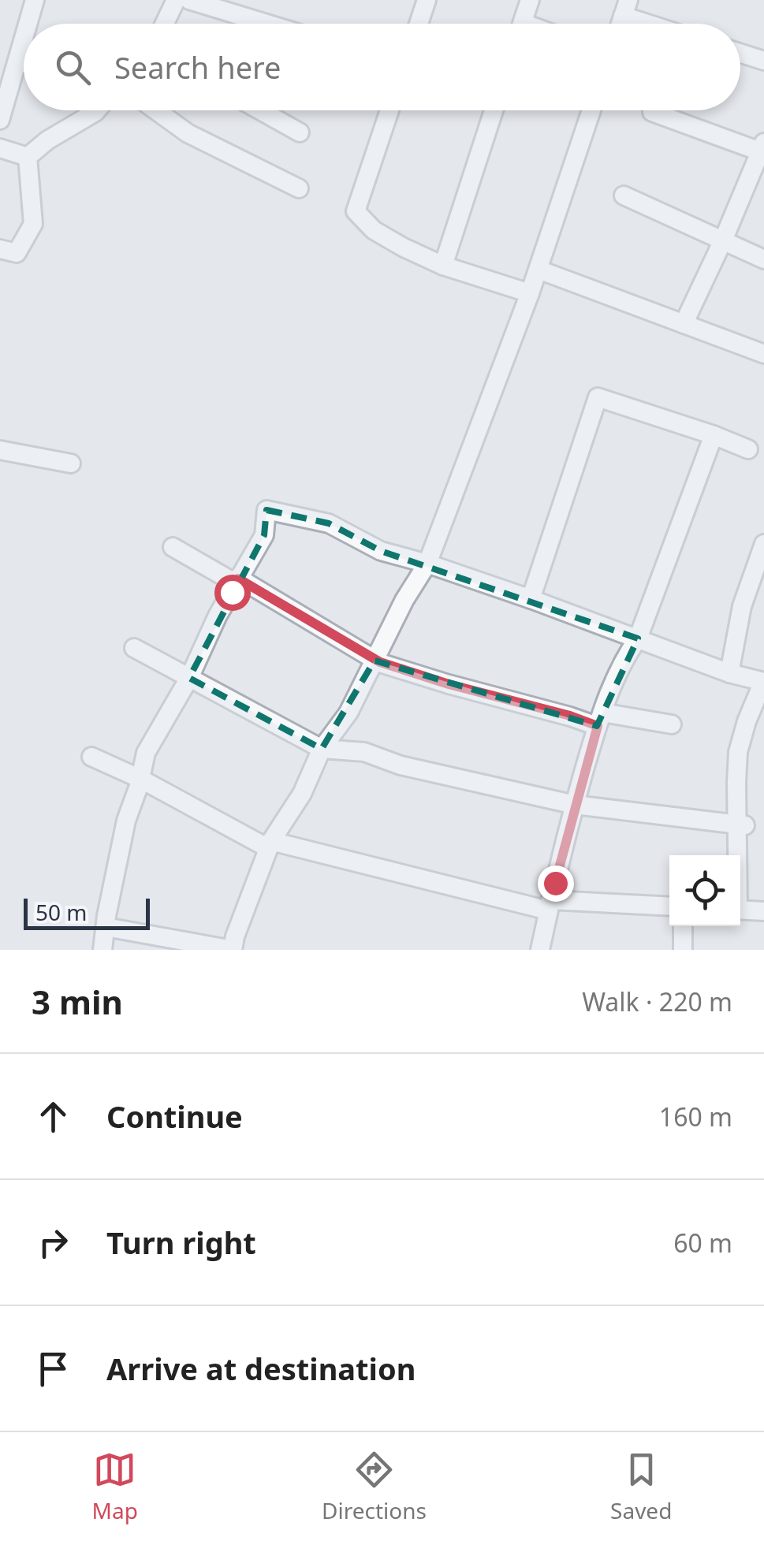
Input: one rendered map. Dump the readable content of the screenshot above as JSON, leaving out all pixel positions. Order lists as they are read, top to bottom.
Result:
{
  "scale_bar": "50 m",
  "page": {
    "search": "Search here",
    "scale": "50 m",
    "heading": ["3 min", "Walk · 220 m"],
    "list": [
      ["Continue", "160 m"],
      ["Turn right", "60 m"],
      "Arrive at destination"
    ],
    "nav": ["Map", "Directions", "Saved"]
  }
}
